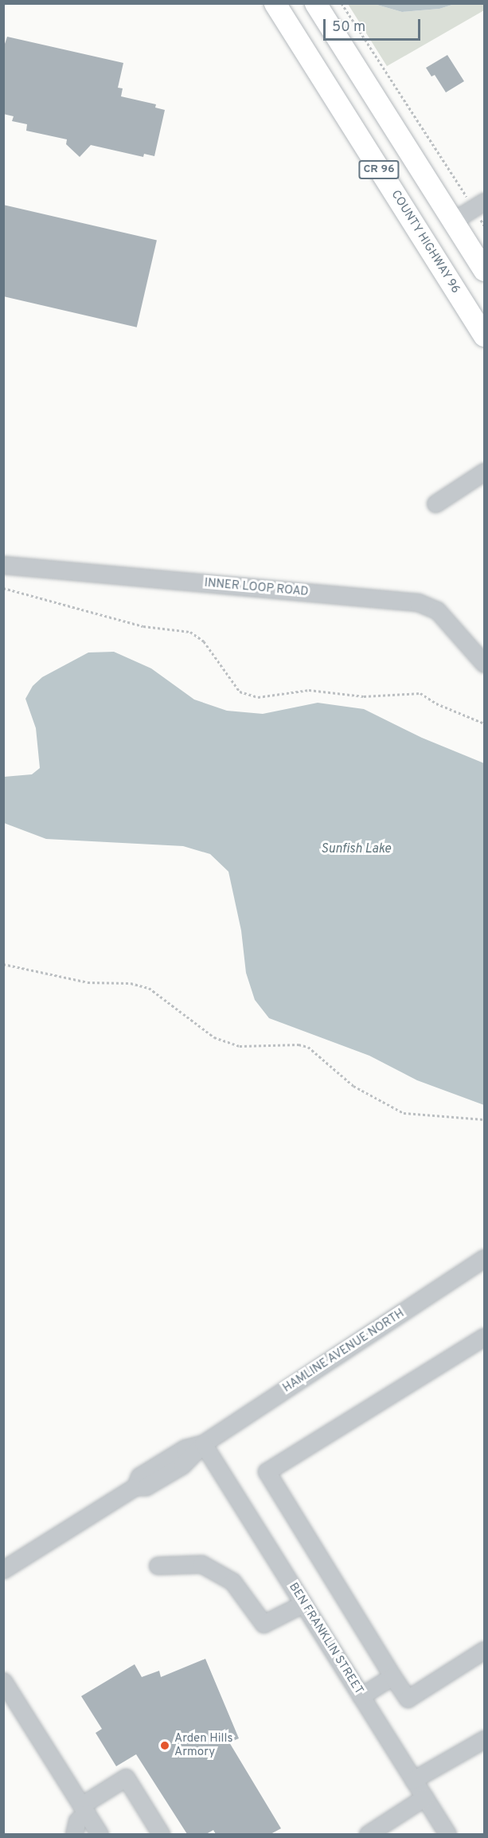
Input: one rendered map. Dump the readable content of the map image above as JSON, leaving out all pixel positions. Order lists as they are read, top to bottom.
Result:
{
  "streets": {
    "main road": ["CR 96", "COUNTY HIGHWAY 96"],
    "street": ["INNER LOOP ROAD", "HAMLINE AVENUE NORTH", "BEN FRANKLIN STREET"]
  },
  "crossings": [
    ["HAMLINE AVENUE NORTH", "BEN FRANKLIN STREET"]
  ],
  "water": ["Sunfish Lake"],
  "places": ["Arden Hills Armory"],
  "scale_bar": "50 m"
}
